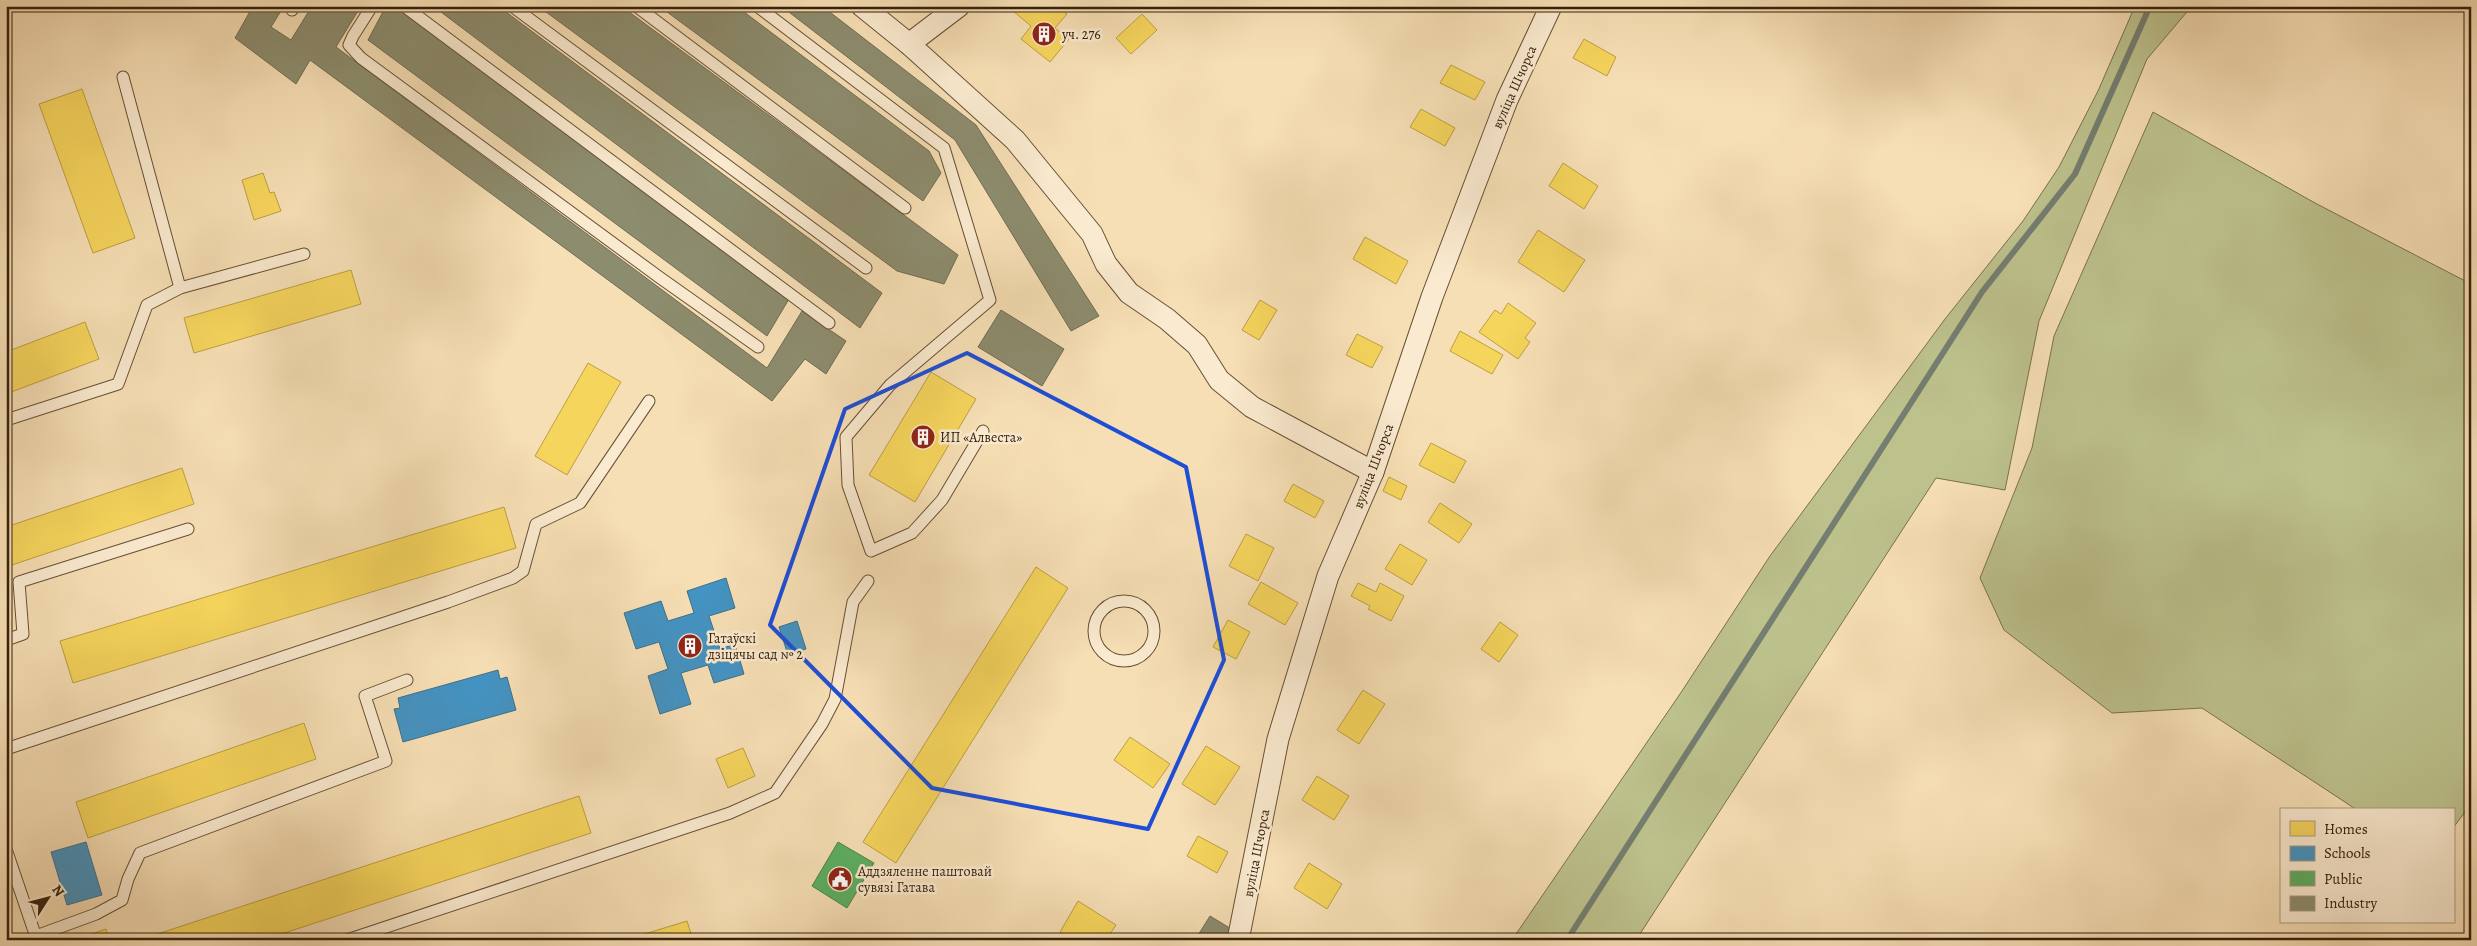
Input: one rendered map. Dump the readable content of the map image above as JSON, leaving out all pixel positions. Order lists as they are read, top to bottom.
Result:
{
  "streets": {
    "street": ["вуліца Шчорса"]
  },
  "places": {
    "building": ["уч. 276", "ИП «Алвеста»", "Гатаўскі дзіцячы сад № 2"],
    "public building": ["Аддзяленне паштовай сувязі Гатава"]
  },
  "legend": [
    "Homes",
    "Schools",
    "Public",
    "Industry"
  ],
  "north": "top right"
}
